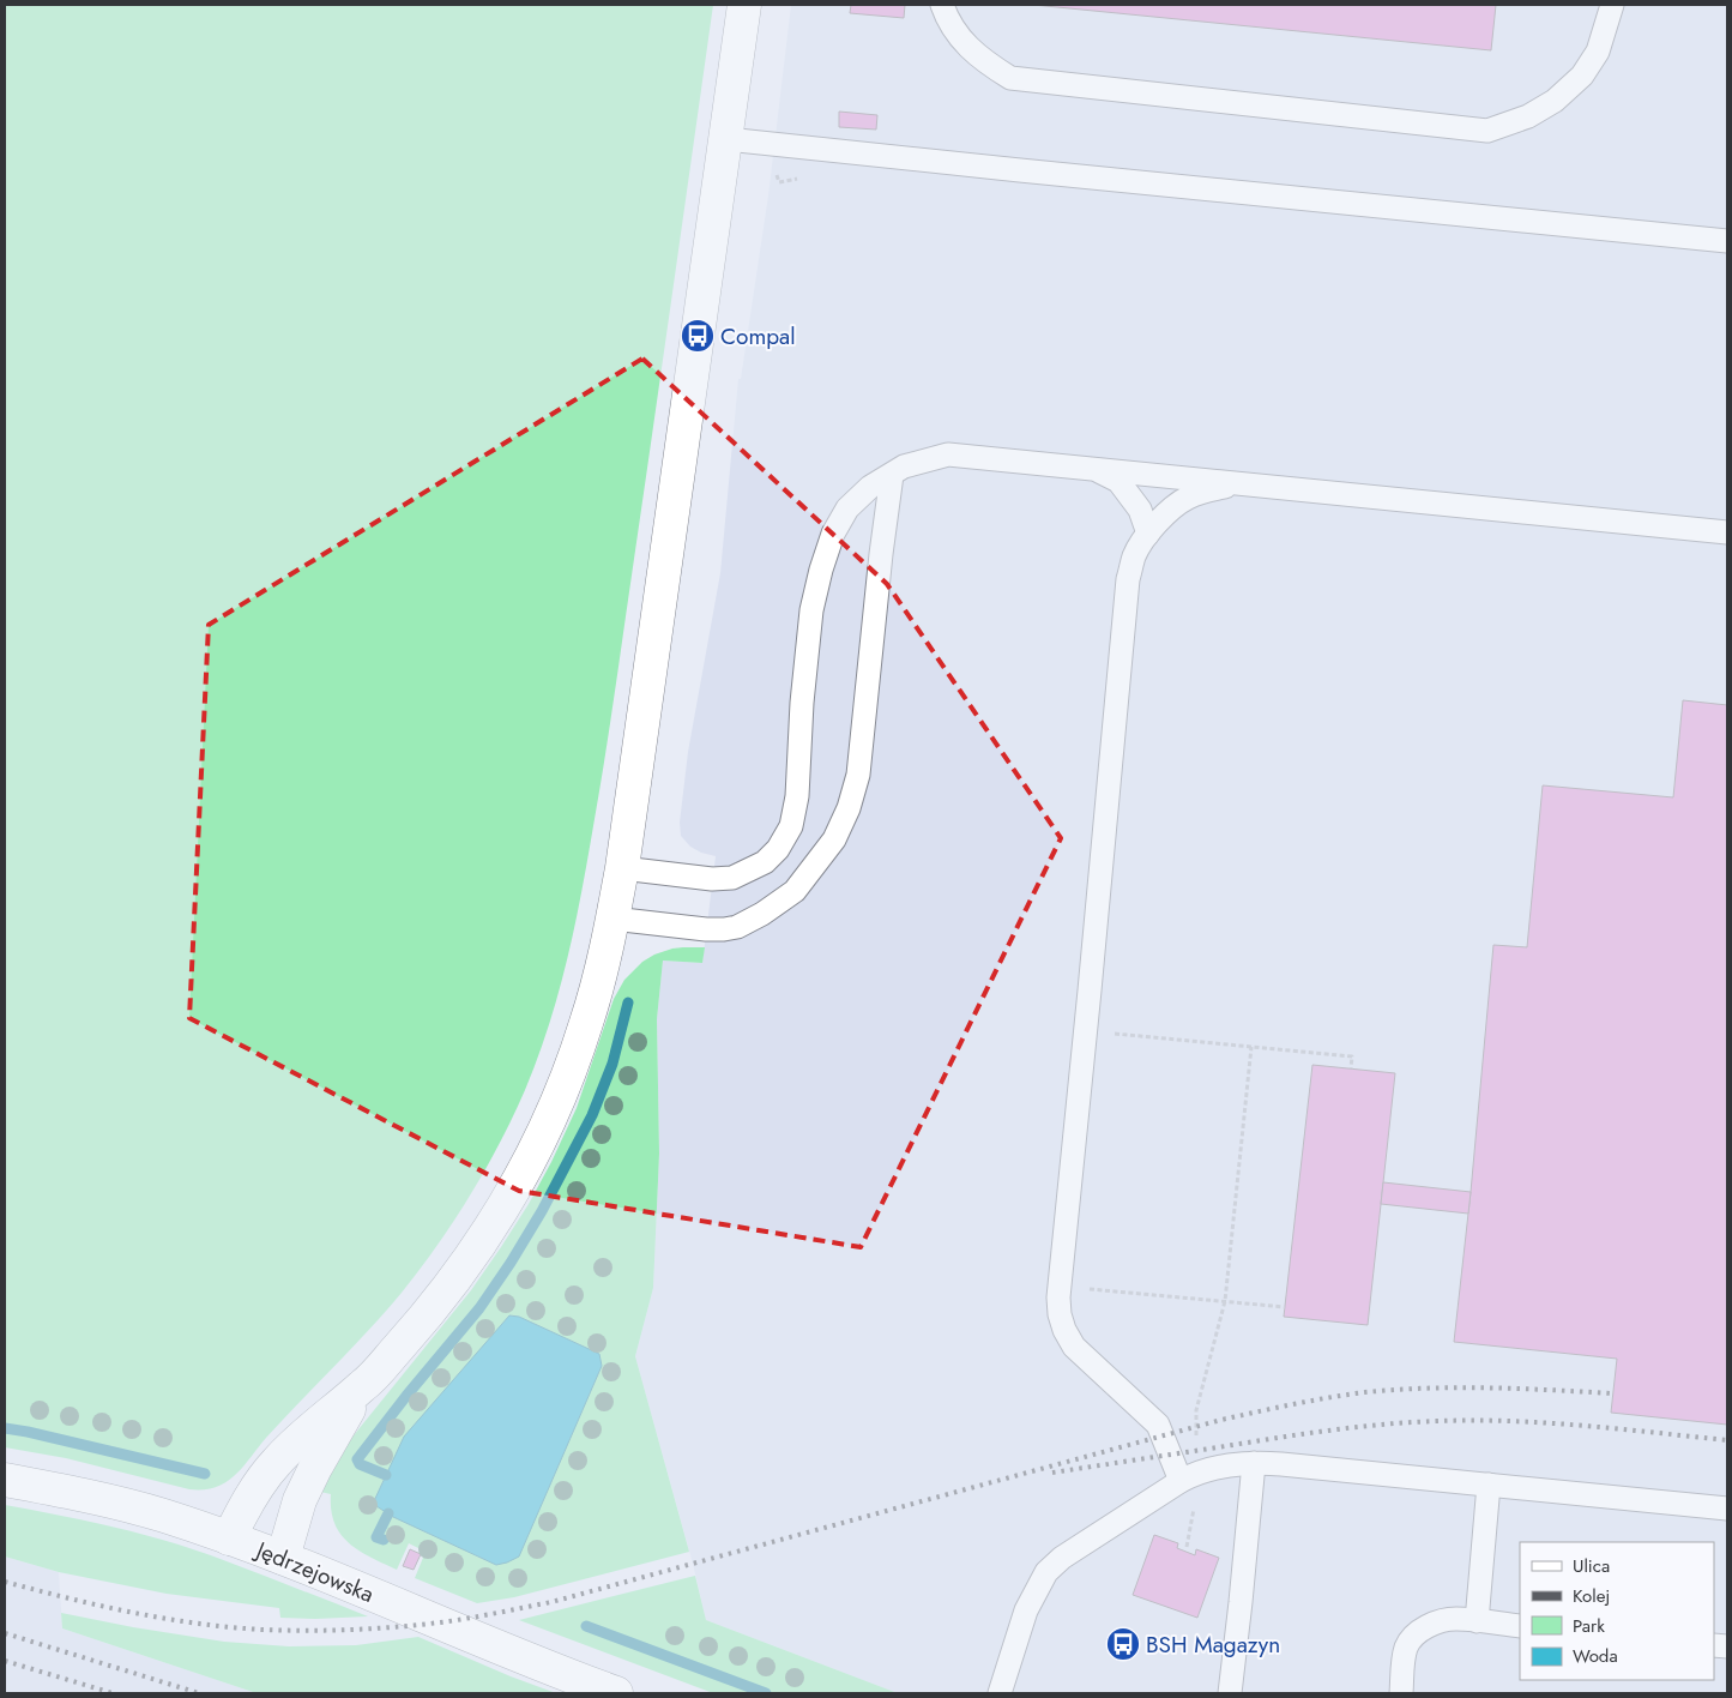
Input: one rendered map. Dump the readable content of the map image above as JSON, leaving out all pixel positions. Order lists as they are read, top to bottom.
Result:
{
  "streets": {
    "street": ["Jędrzejowska"]
  },
  "places": {
    "bus stop": ["Compal", "BSH Magazyn"]
  },
  "legend": [
    "Ulica",
    "Kolej",
    "Park",
    "Woda"
  ]
}
